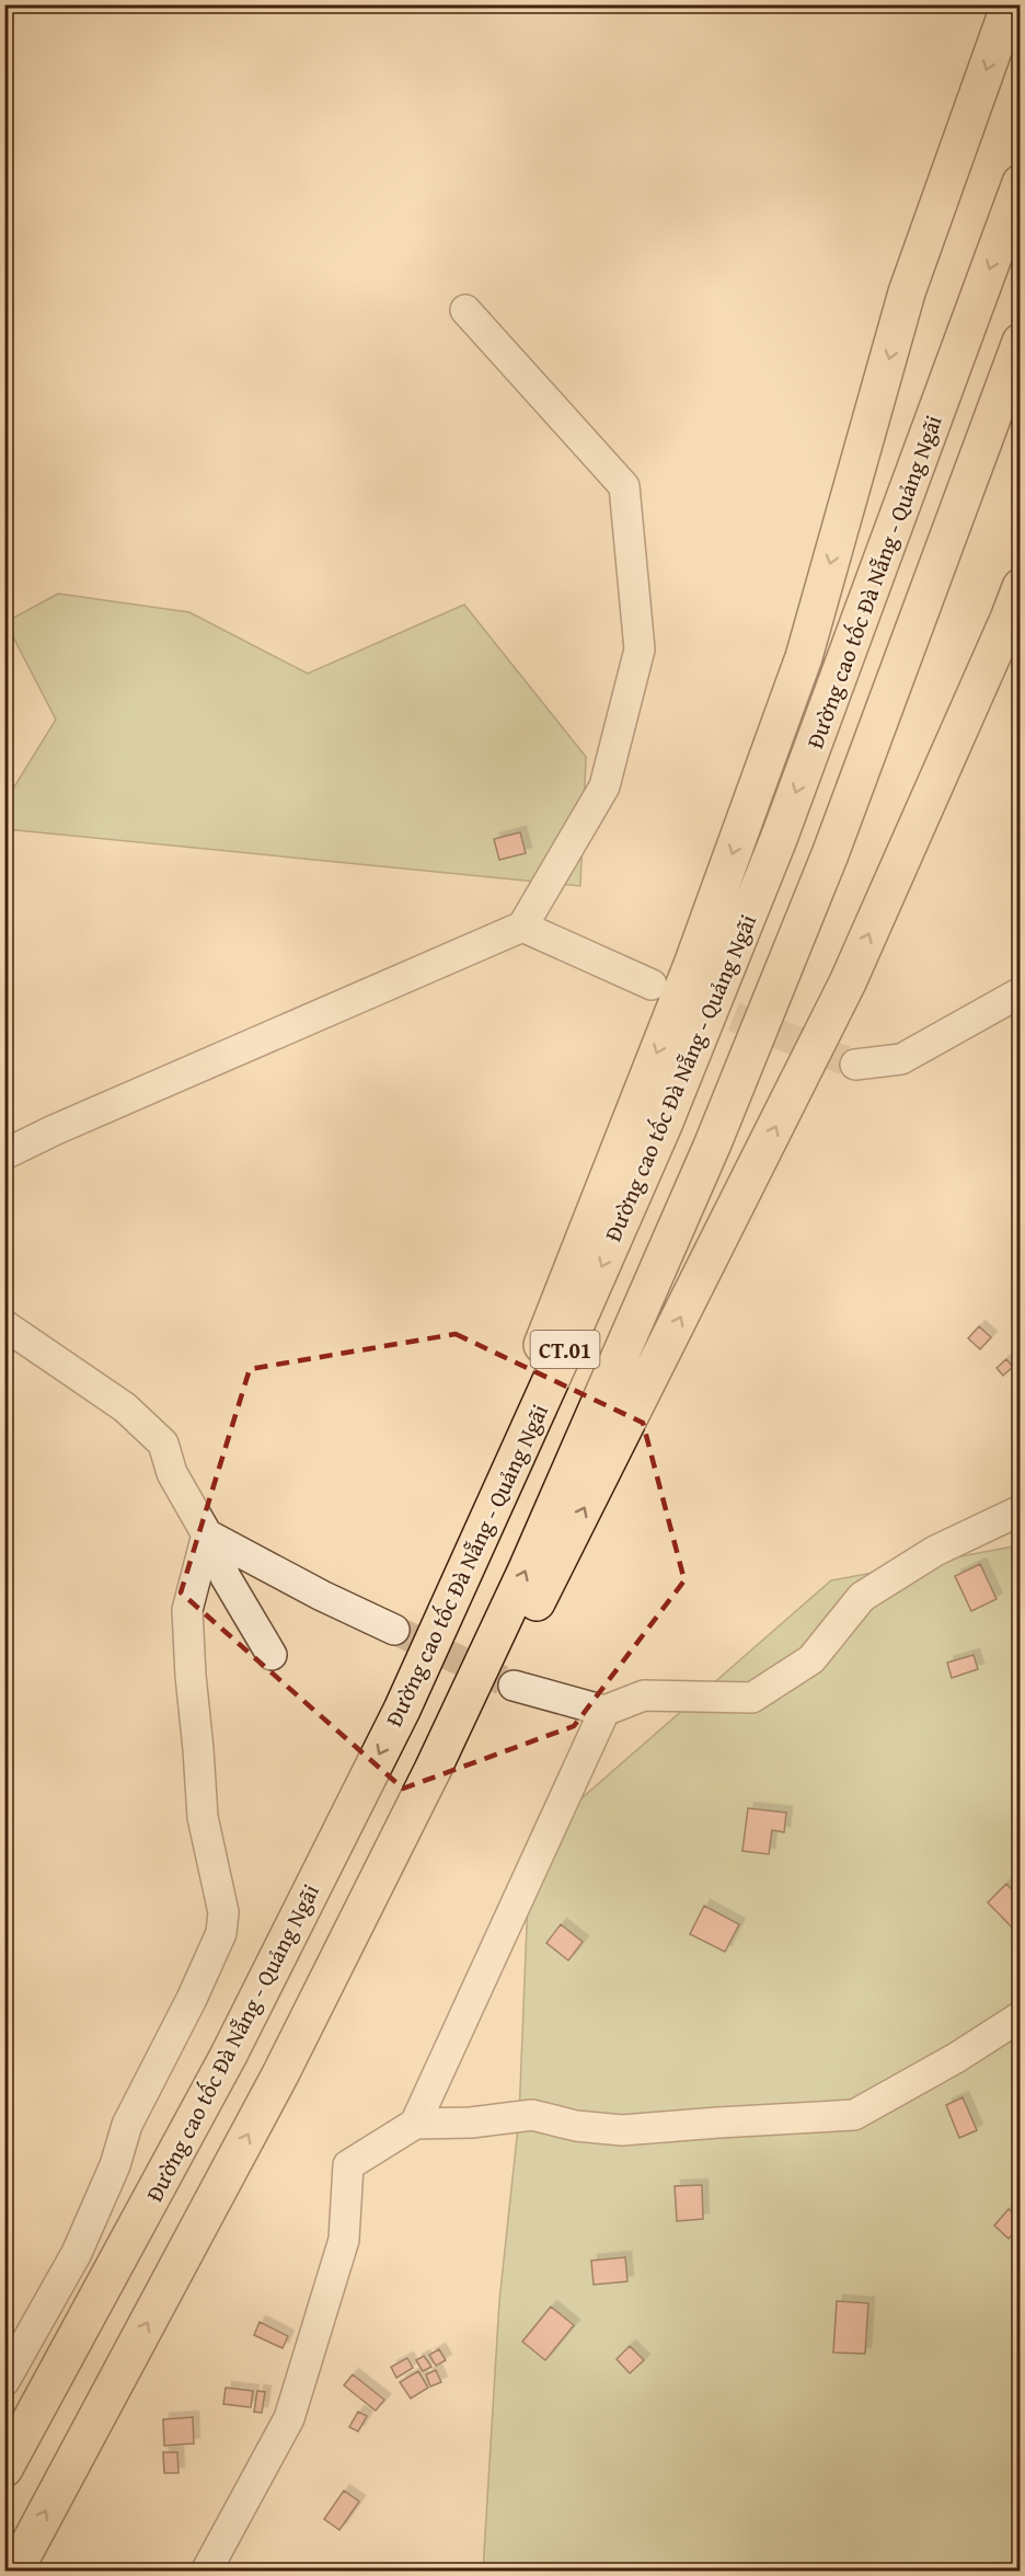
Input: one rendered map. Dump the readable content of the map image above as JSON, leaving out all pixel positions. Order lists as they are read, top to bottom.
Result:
{
  "streets": {
    "highway": ["Đường cao tốc Đà Nẵng - Quảng Ngãi", "CT.01"]
  }
}
